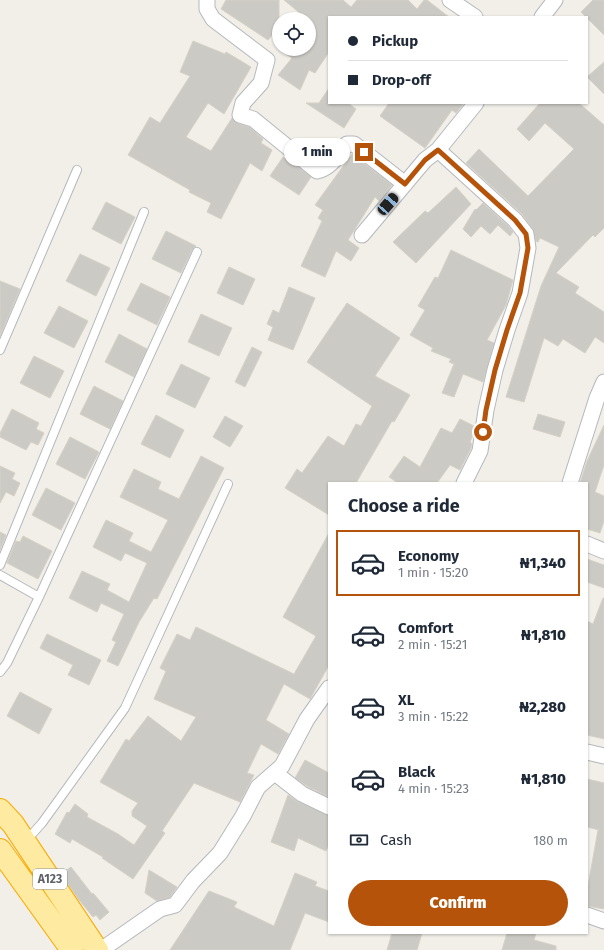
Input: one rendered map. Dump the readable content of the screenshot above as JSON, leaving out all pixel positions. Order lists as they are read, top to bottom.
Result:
{
  "streets": {
    "highway": ["A123"]
  },
  "page": {
    "banner": ["Pickup", "Drop-off"],
    "bubble": "1 min",
    "heading": "Choose a ride",
    "list": [
      {
        "name": "Economy",
        "note": "1 min · 15:20",
        "value": "₦1,340"
      },
      {
        "name": "Comfort",
        "note": "2 min · 15:21",
        "value": "₦1,810"
      },
      {
        "name": "XL",
        "note": "3 min · 15:22",
        "value": "₦2,280"
      },
      {
        "name": "Black",
        "note": "4 min · 15:23",
        "value": "₦1,810"
      }
    ],
    "pay": ["Cash", "180 m"],
    "buttons": "Confirm"
  }
}
